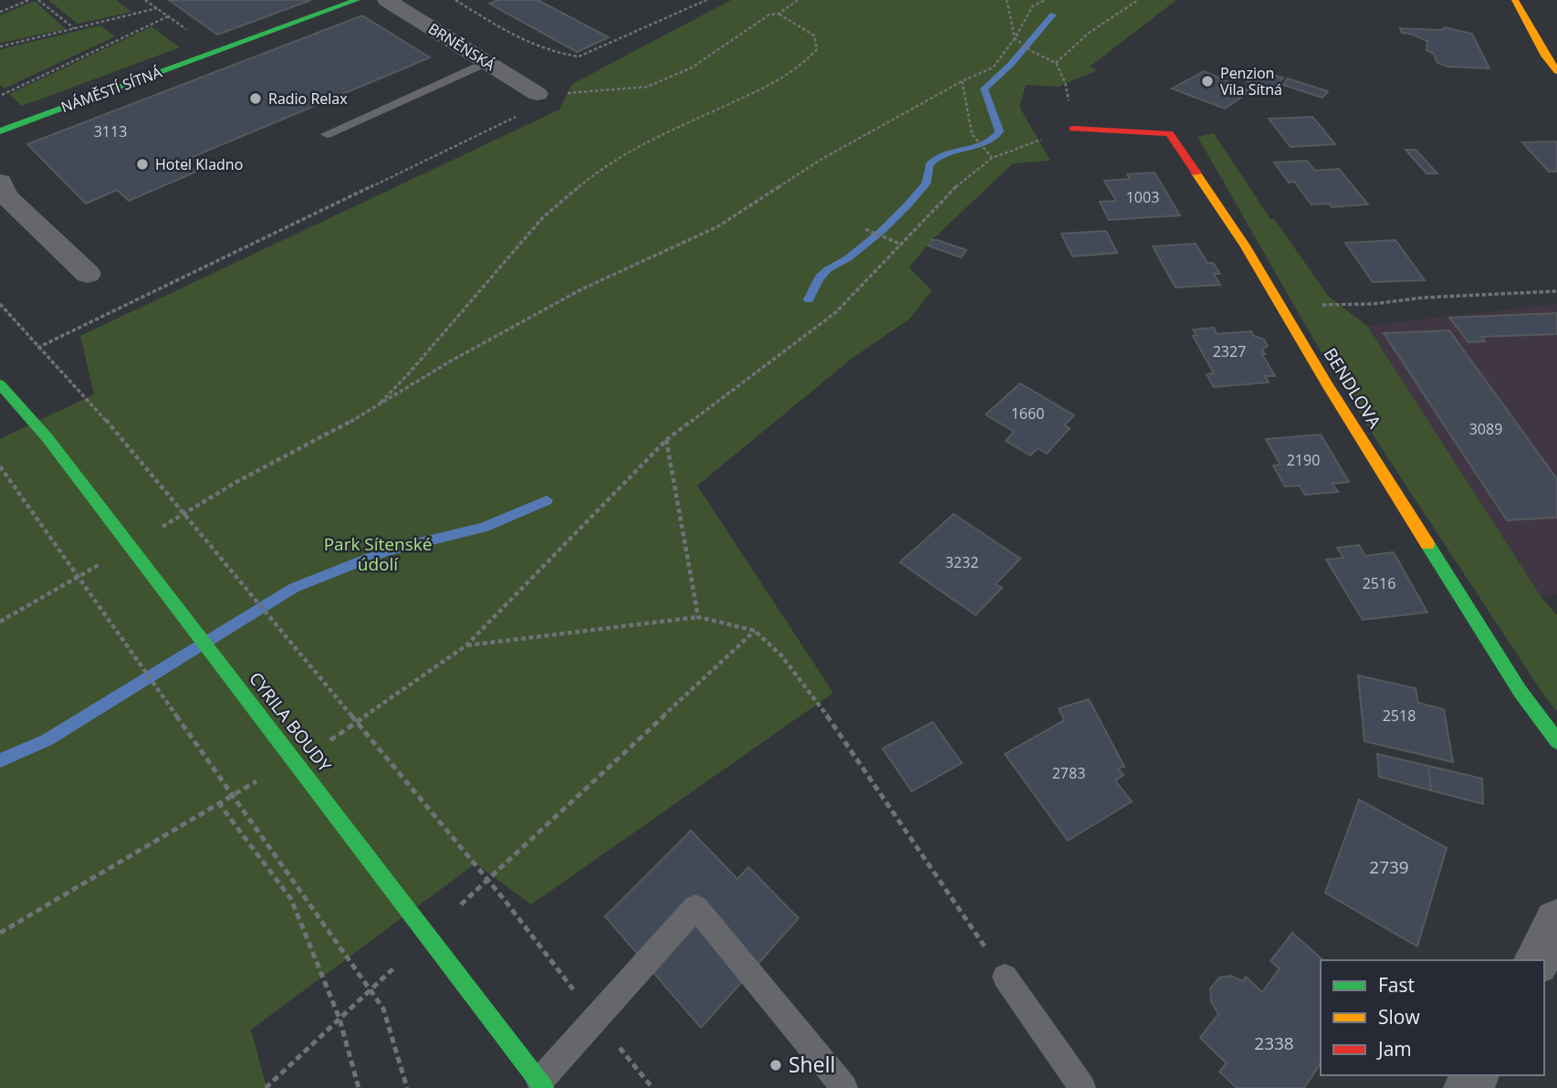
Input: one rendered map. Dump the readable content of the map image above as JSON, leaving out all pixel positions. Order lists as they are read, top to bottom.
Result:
{
  "streets": {
    "street": [
      "BRNĚNSKÁ",
      "NÁMĚSTÍ SÍTNÁ",
      "BENDLOVA",
      "CYRILA BOUDY"
    ]
  },
  "parks": ["Park Sítenské údolí"],
  "places": [
    "Penzion Vila Sítná",
    "Radio Relax",
    "Hotel Kladno",
    "Shell"
  ],
  "house_numbers": [
    "3113",
    "1003",
    "2327",
    "1660",
    "3089",
    "2190",
    "3232",
    "2516",
    "2518",
    "2783",
    "2739",
    "2338"
  ],
  "legend": ["Fast", "Slow", "Jam"]
}
